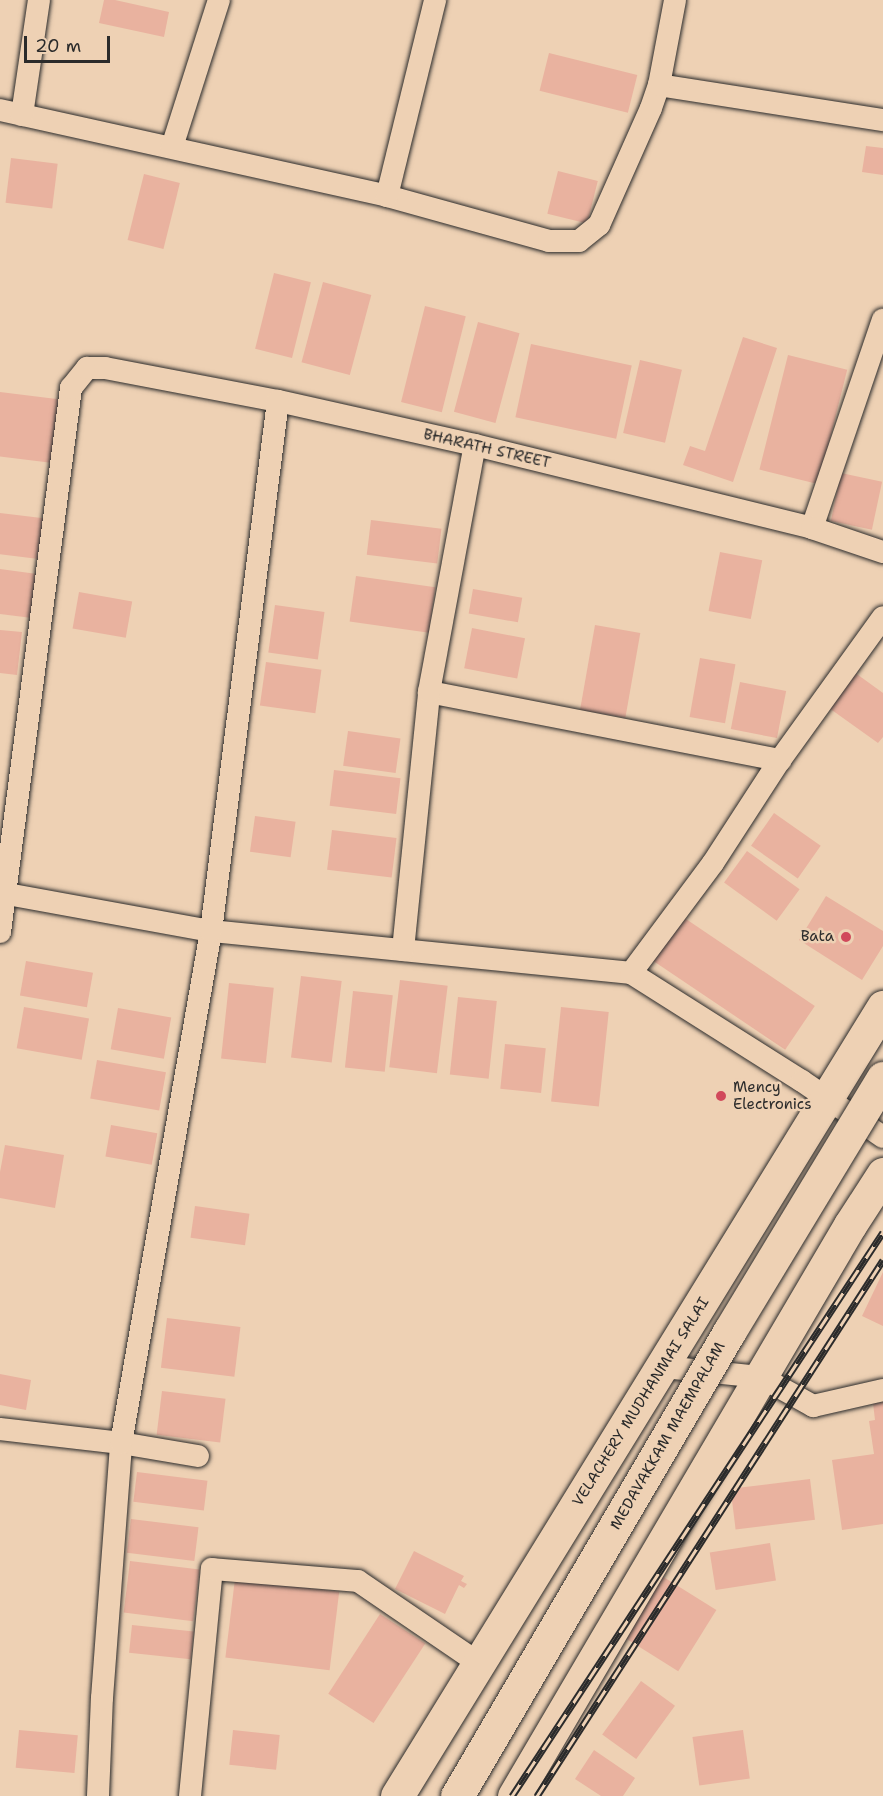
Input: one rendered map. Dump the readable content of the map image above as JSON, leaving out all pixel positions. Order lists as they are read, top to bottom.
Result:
{
  "streets": {
    "main road": ["VELACHERY MUDHANMAI SALAI", "MEDAVAKKAM MAEMPALAM"],
    "street": ["BHARATH STREET"]
  },
  "places": ["Bata", "Mency Electronics"],
  "scale_bar": "20 m"
}
